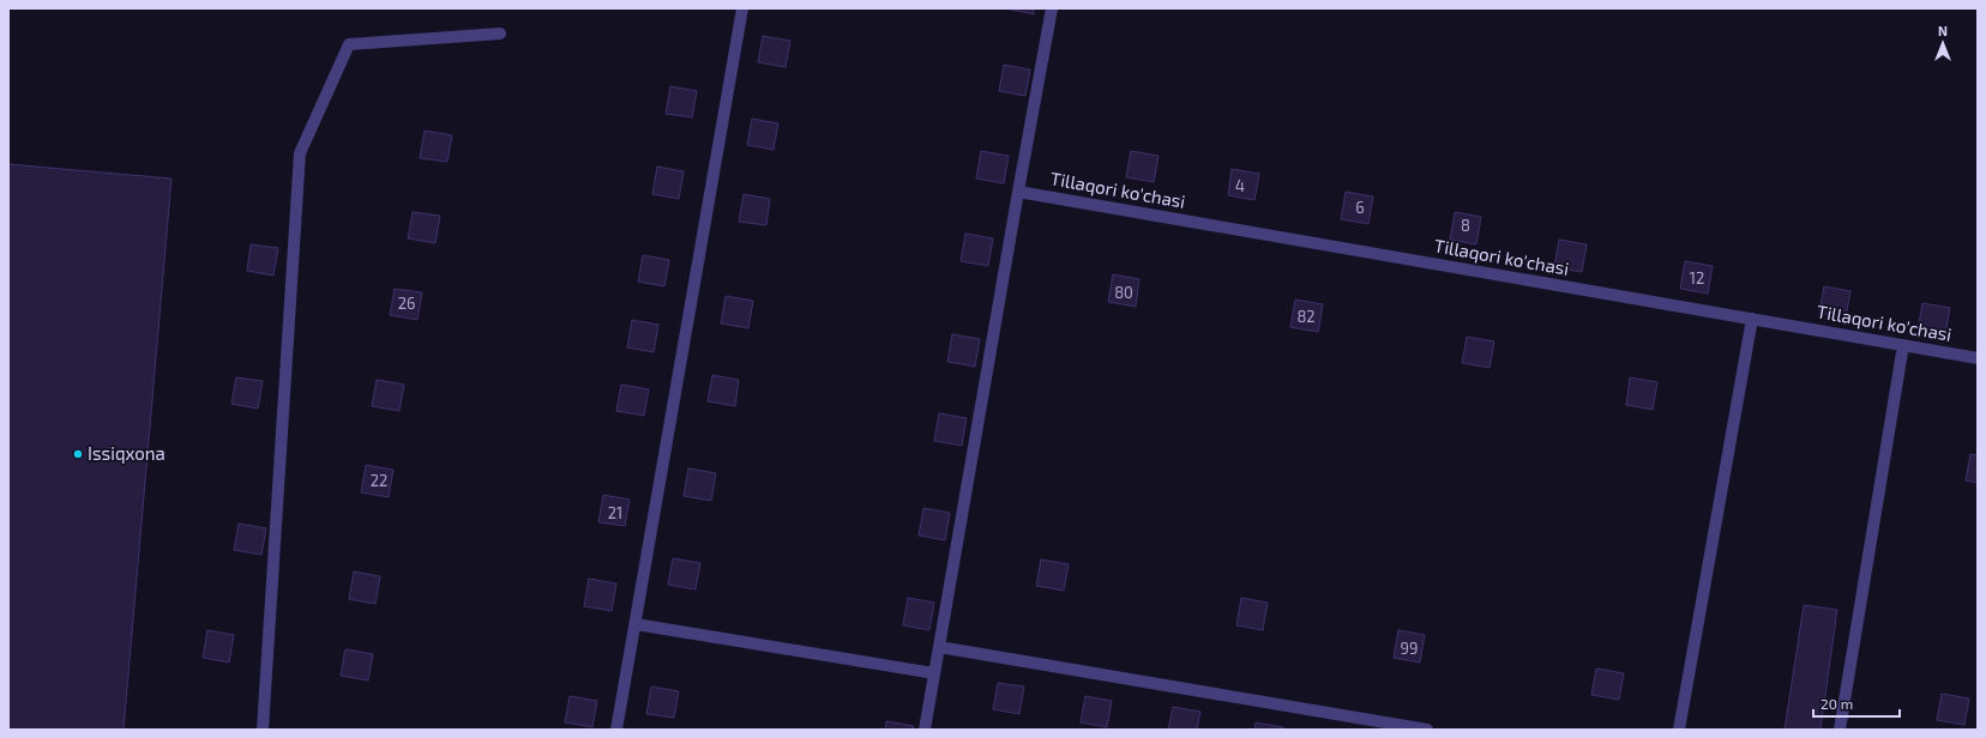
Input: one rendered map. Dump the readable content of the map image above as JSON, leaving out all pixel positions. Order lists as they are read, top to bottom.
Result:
{
  "streets": {
    "street": ["Tillaqori ko'chasi"]
  },
  "places": ["Issiqxona"],
  "house_numbers": [
    "4",
    "6",
    "8",
    "12",
    "80",
    "26",
    "82",
    "22",
    "21",
    "99"
  ],
  "scale_bar": "20 m",
  "north": "top"
}
